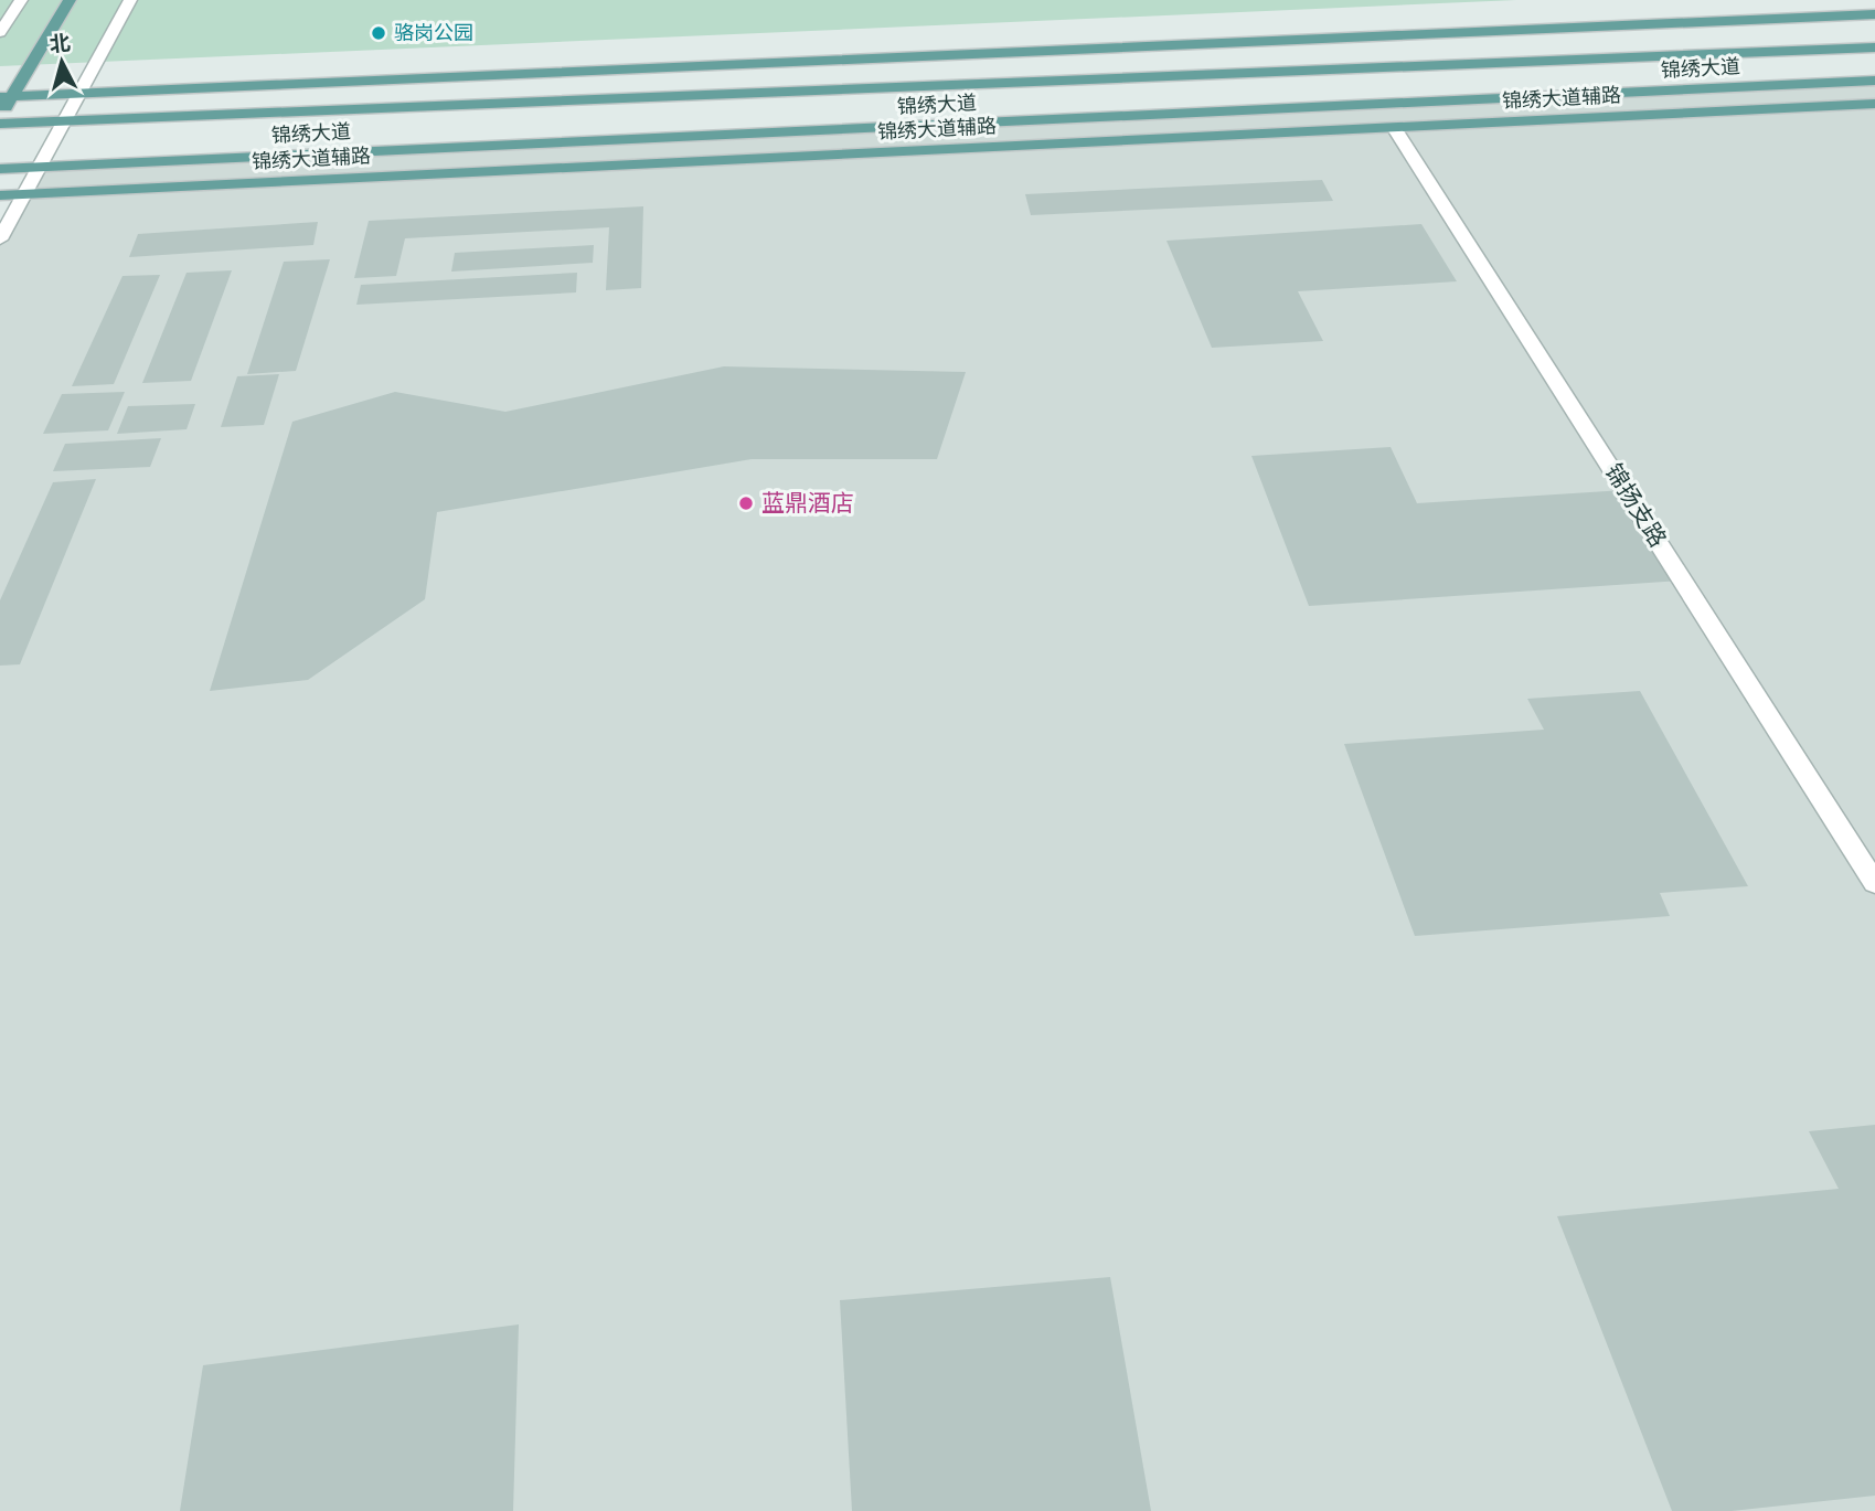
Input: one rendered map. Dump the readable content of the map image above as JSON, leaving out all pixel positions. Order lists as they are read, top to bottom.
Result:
{
  "streets": {
    "main road": ["锦绣大道", "锦绣大道辅路"],
    "street": ["锦扬支路"]
  },
  "crossings": [
    ["锦绣大道辅路", "锦扬支路"]
  ],
  "places": ["骆岗公园", "蓝鼎酒店"],
  "north": "top"
}
